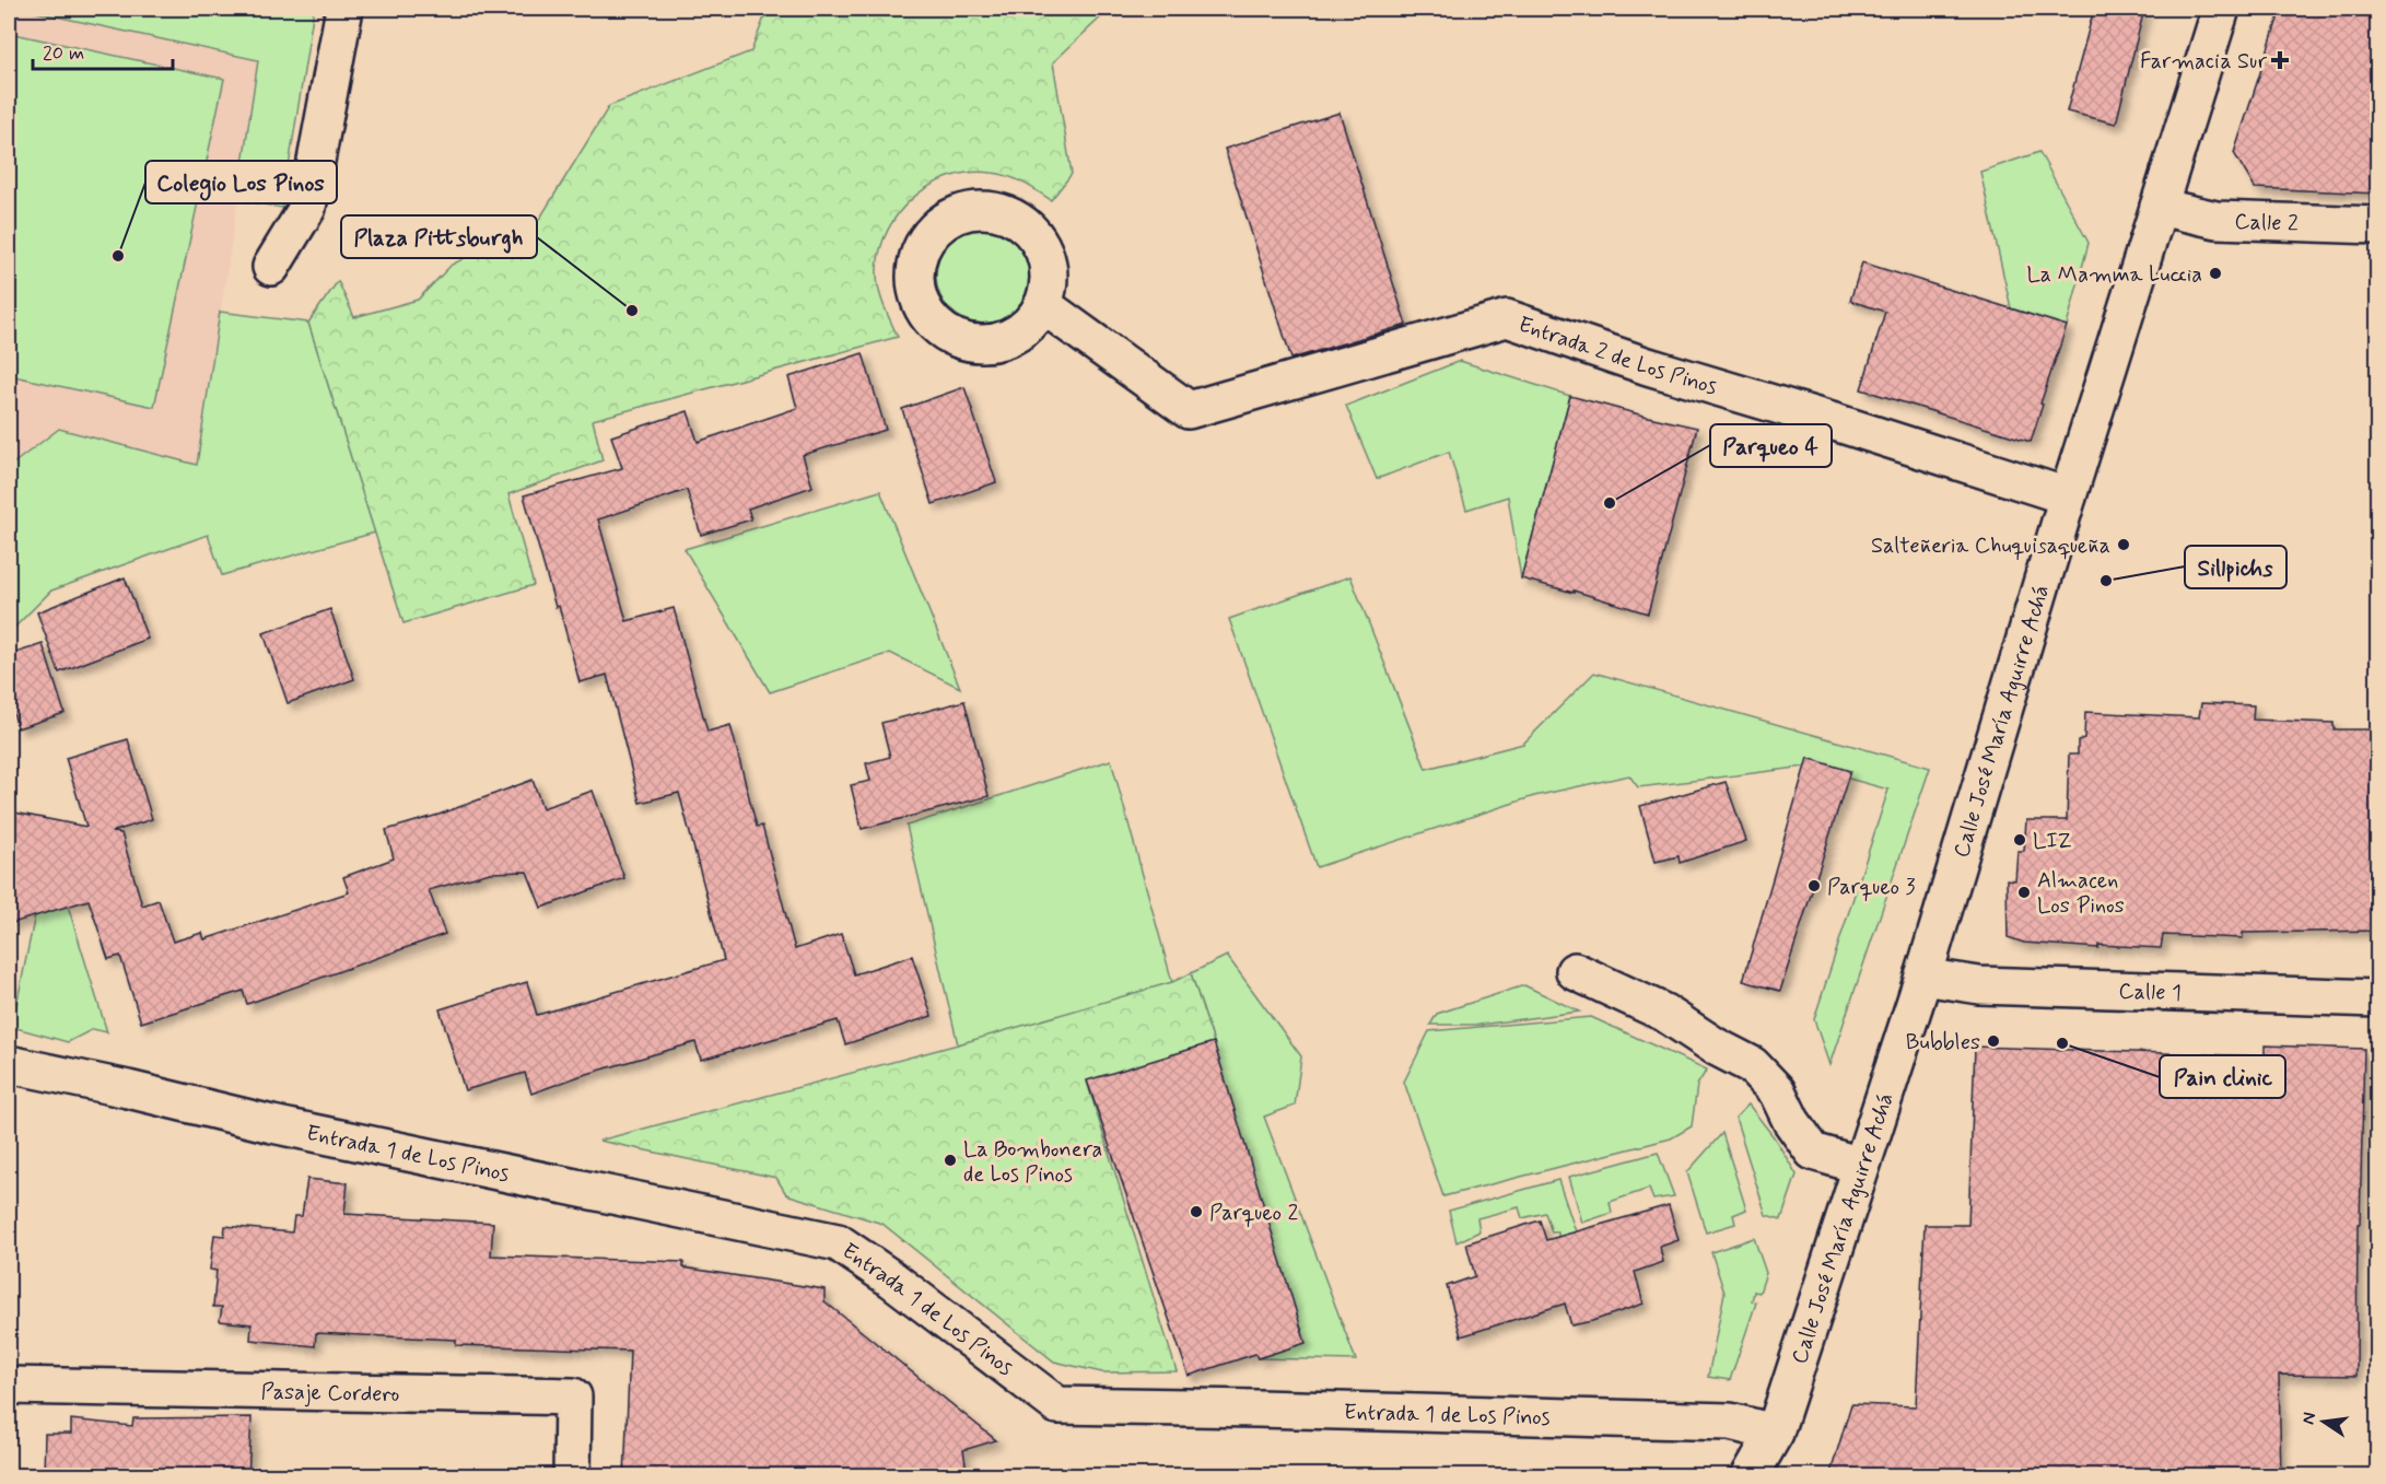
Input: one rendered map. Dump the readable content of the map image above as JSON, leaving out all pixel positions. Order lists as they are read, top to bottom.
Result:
{
  "streets": {
    "street": [
      "Calle 2",
      "Entrada 2 de Los Pinos",
      "Calle José María Aguirre Achá",
      "Calle 1",
      "Entrada 1 de Los Pinos",
      "Pasaje Cordero"
    ]
  },
  "crossings": [
    ["Calle 2", "Calle José María Aguirre Achá"],
    ["Entrada 2 de Los Pinos", "Calle José María Aguirre Achá"],
    ["Calle José María Aguirre Achá", "Calle 1"],
    ["Calle José María Aguirre Achá", "Entrada 1 de Los Pinos"]
  ],
  "places": {
    "health": ["Farmacia Sur"],
    "other": [
      "Colegio Los Pinos",
      "La Mamma Luccia",
      "Plaza Pittsburgh",
      "Parqueo 4",
      "Salteñeria Chuquisaqueña",
      "Sillpichs",
      "LIZ",
      "Parqueo 3",
      "Almacen Los Pinos",
      "Bubbles",
      "Pain clinic",
      "La Bombonera de Los Pinos",
      "Parqueo 2"
    ]
  },
  "scale_bar": "20 m",
  "north": "left"
}
